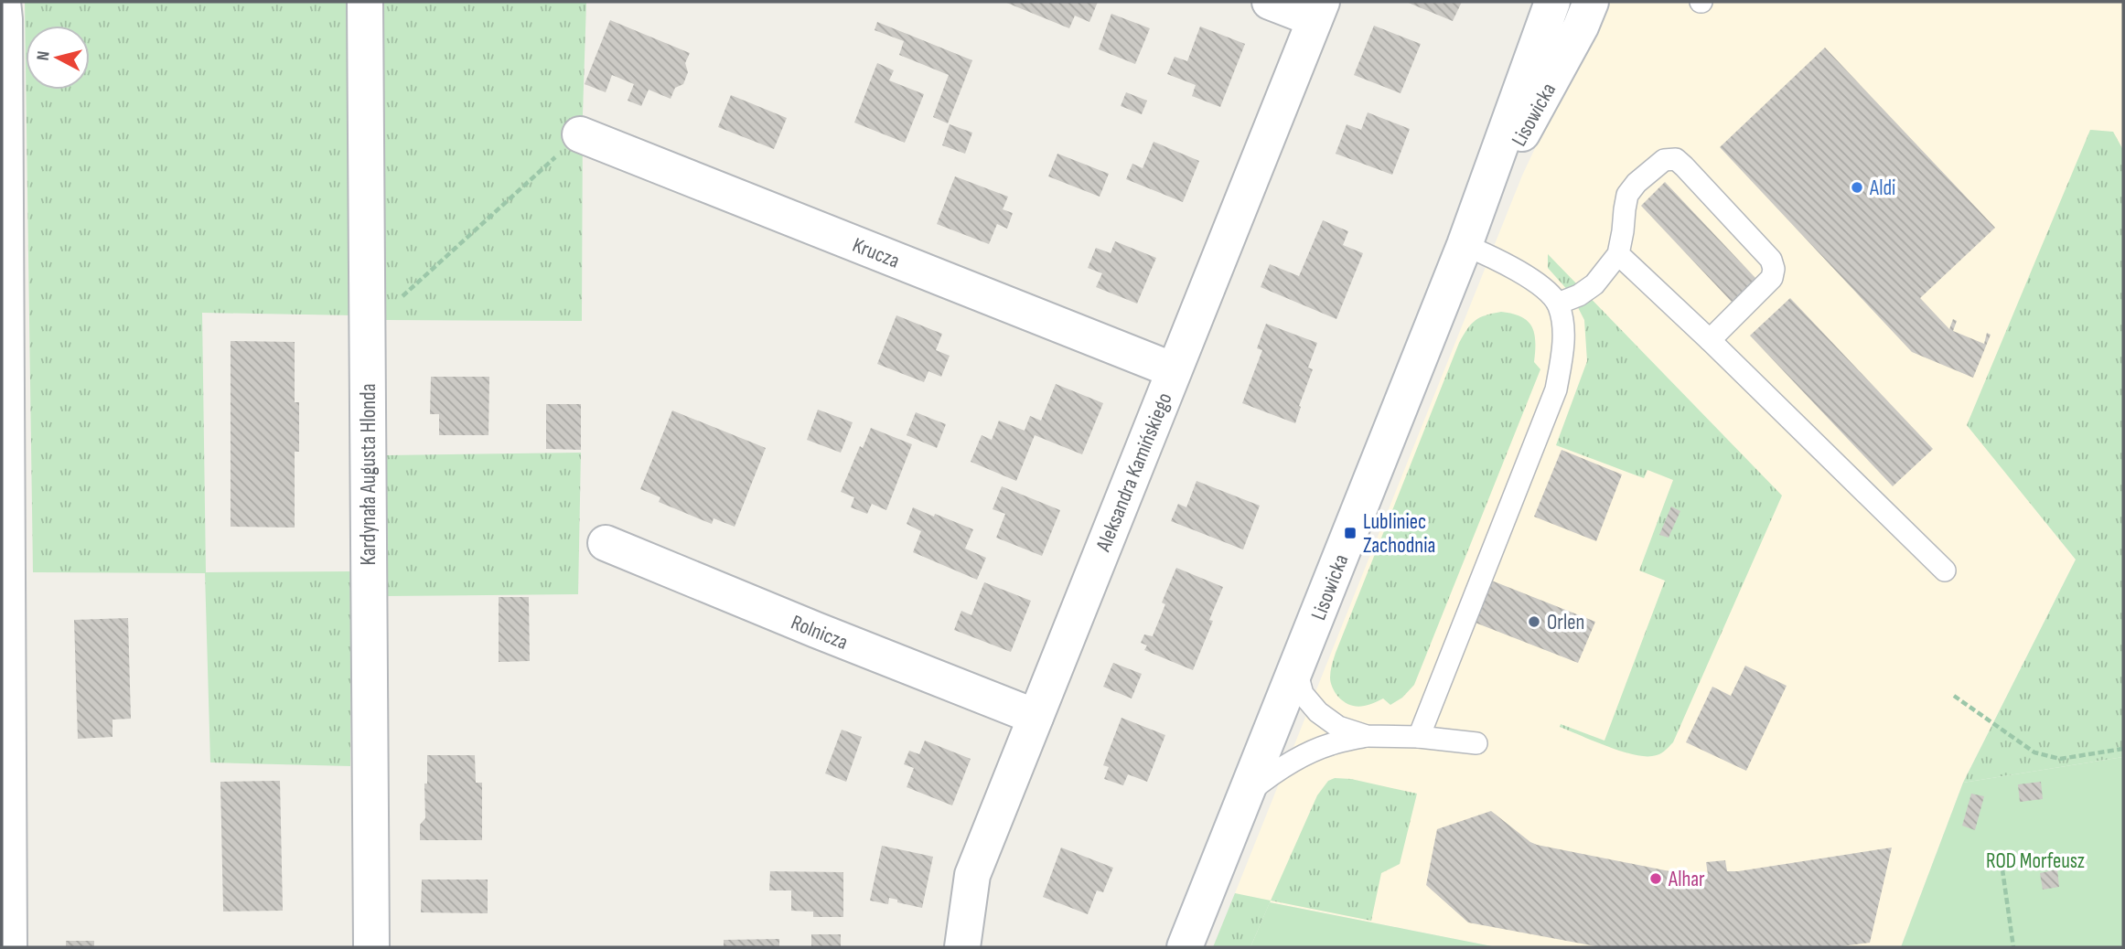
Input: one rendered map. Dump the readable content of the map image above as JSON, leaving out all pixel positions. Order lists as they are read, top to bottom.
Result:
{
  "streets": {
    "street": [
      "Lisowicka",
      "Krucza",
      "Aleksandra Kamińskiego",
      "Kardynała Augusta Hlonda",
      "Rolnicza"
    ]
  },
  "crossings": [
    ["Krucza", "Aleksandra Kamińskiego"],
    ["Aleksandra Kamińskiego", "Rolnicza"]
  ],
  "parks": ["ROD Morfeusz"],
  "places": {
    "other": ["Aldi", "Orlen", "Alhar"],
    "transit": ["Lubliniec Zachodnia"]
  },
  "north": "left"
}
